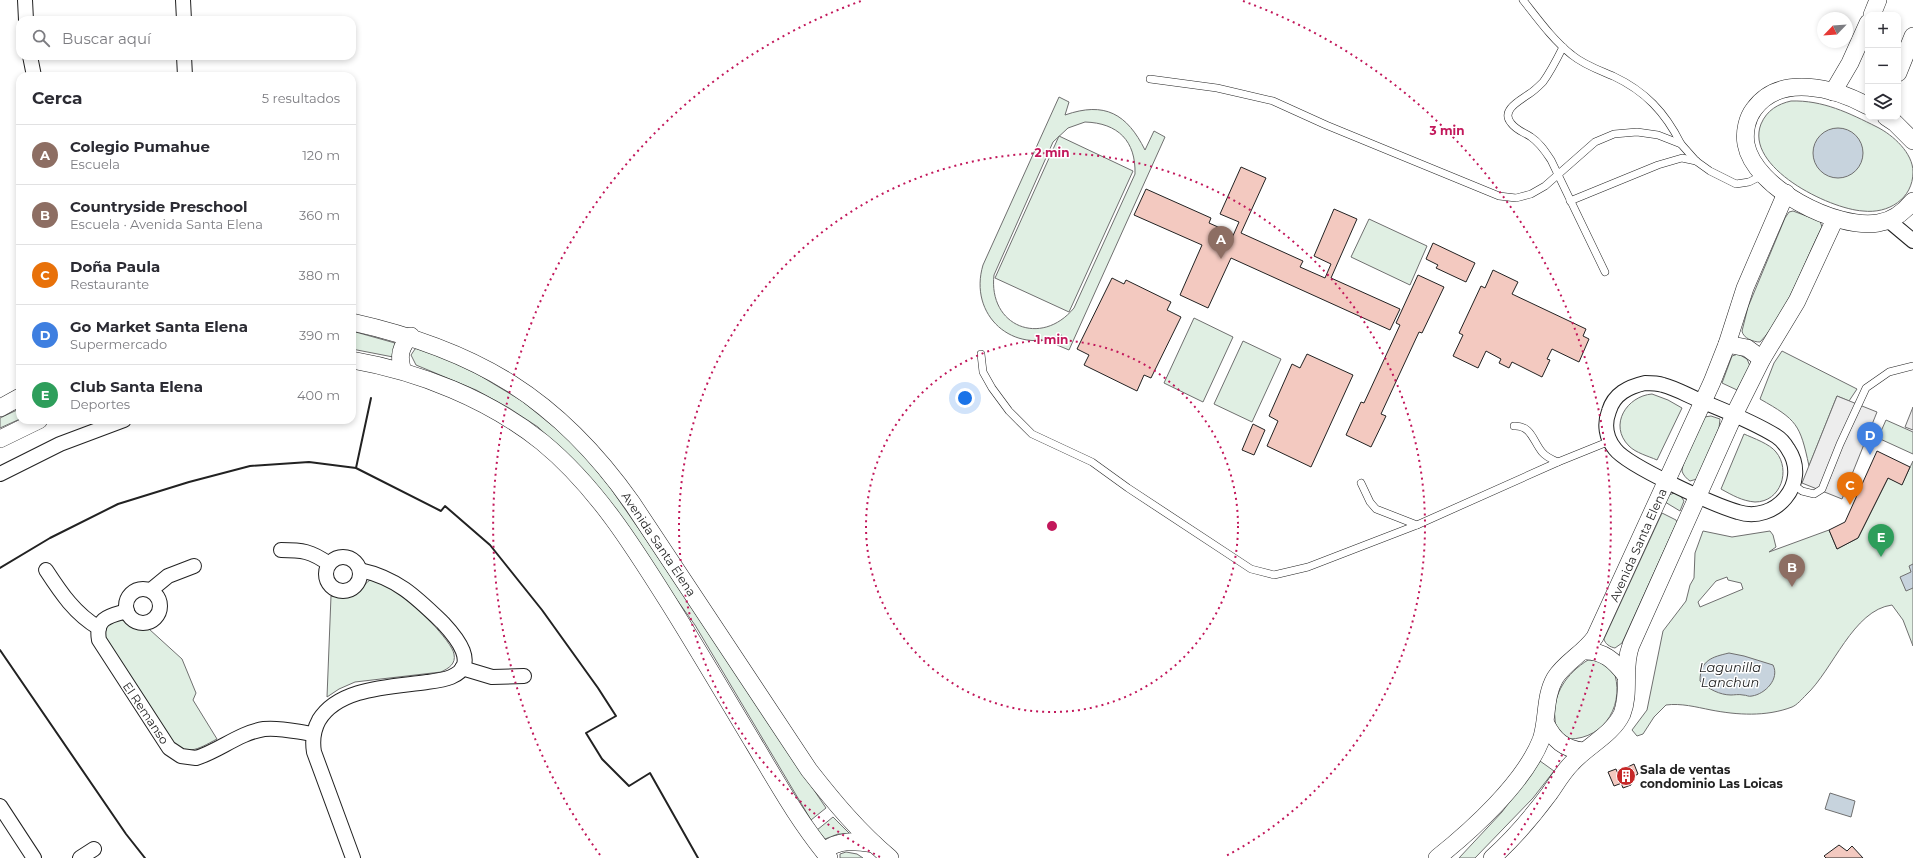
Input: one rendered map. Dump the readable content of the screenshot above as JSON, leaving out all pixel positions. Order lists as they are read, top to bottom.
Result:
{
  "streets": {
    "street": ["Avenida Santa Elena", "El Remanso"]
  },
  "water": ["Lagunilla Lanchun"],
  "places": {
    "building": ["Sala de ventas condominio Las Loicas"]
  },
  "north": "bottom left",
  "page": {
    "map_buttons": ["+", "−"],
    "search": "Buscar aquí",
    "heading": ["Cerca", "5 resultados"],
    "list": [
      {
        "mark": "A",
        "name": "Colegio Pumahue",
        "note": "Escuela",
        "value": "120 m"
      },
      {
        "mark": "B",
        "name": "Countryside Preschool",
        "note": "Escuela · Avenida Santa Elena",
        "value": "360 m"
      },
      {
        "mark": "C",
        "name": "Doña Paula",
        "note": "Restaurante",
        "value": "380 m"
      },
      {
        "mark": "D",
        "name": "Go Market Santa Elena",
        "note": "Supermercado",
        "value": "390 m"
      },
      {
        "mark": "E",
        "name": "Club Santa Elena",
        "note": "Deportes",
        "value": "400 m"
      }
    ],
    "pins": [
      "A",
      "D",
      "C",
      "E",
      "B"
    ]
  },
  "rings": ["3 min", "2 min", "1 min"]
}
